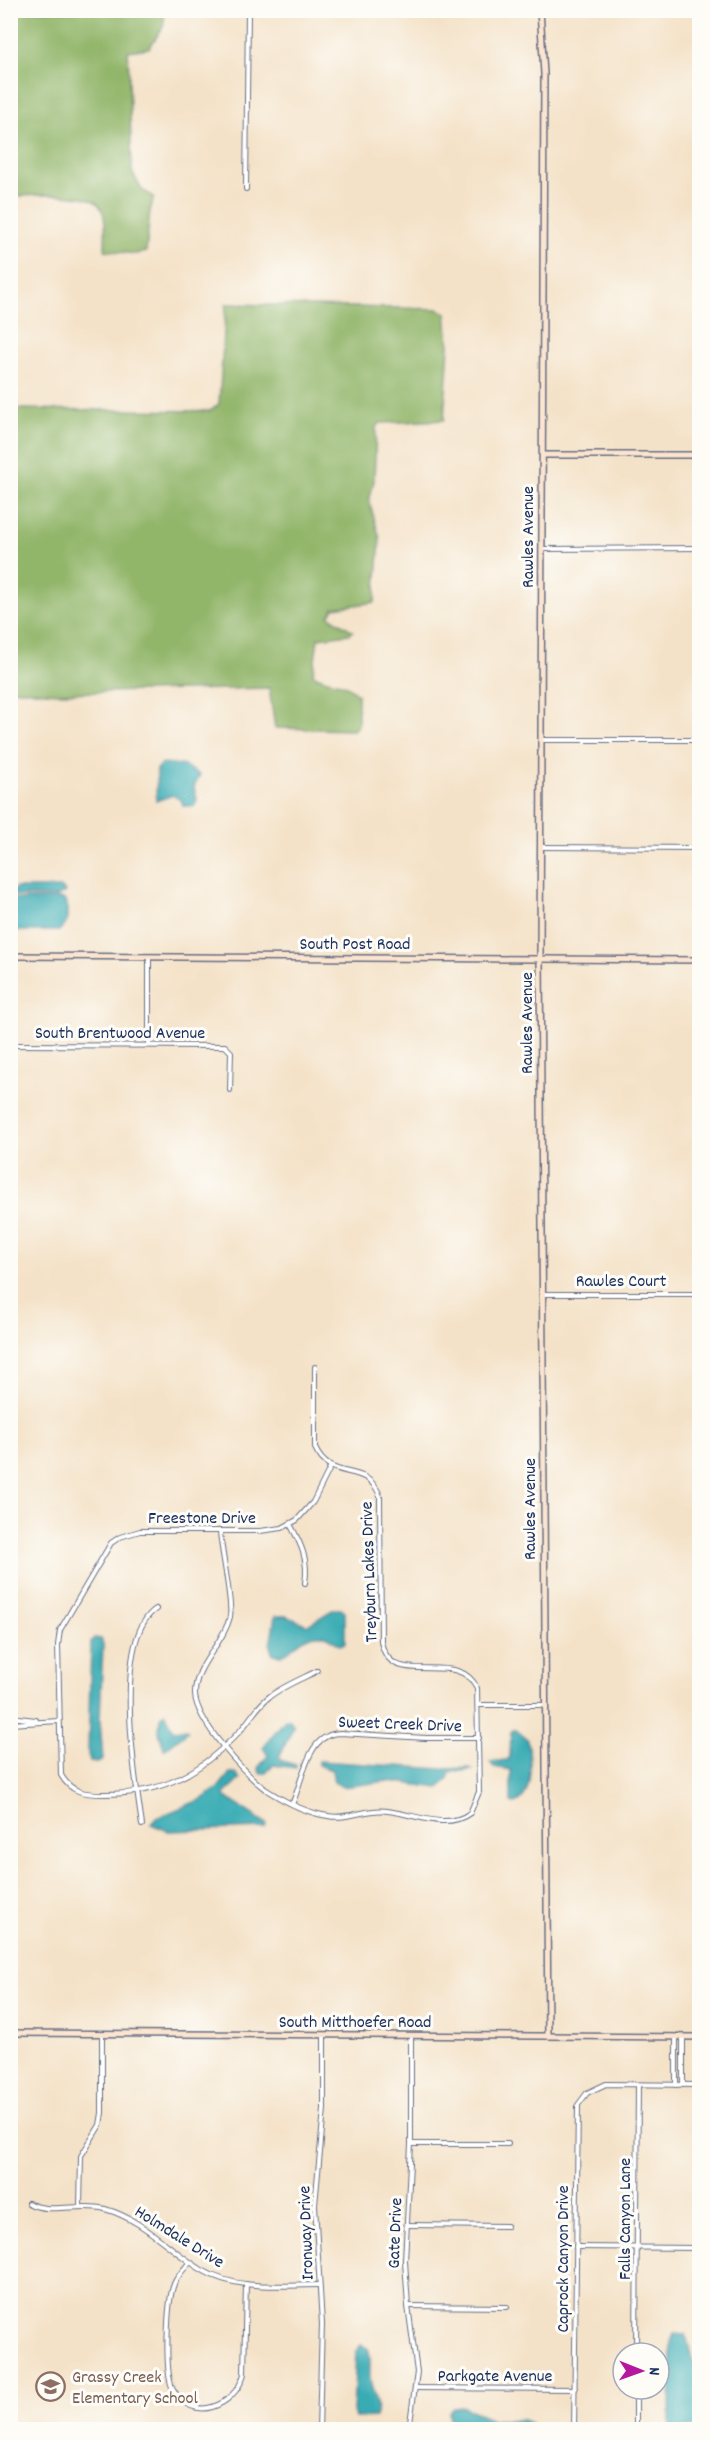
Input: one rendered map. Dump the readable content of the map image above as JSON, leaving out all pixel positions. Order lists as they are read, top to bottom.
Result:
{
  "streets": {
    "street": [
      "Rawles Avenue",
      "South Post Road",
      "South Brentwood Avenue",
      "Rawles Court",
      "Freestone Drive",
      "Treyburn Lakes Drive",
      "Sweet Creek Drive",
      "South Mitthoefer Road",
      "Falls Canyon Lane",
      "Ironway Drive",
      "Gate Drive",
      "Holmdale Drive",
      "Caprock Canyon Drive",
      "Parkgate Avenue"
    ]
  },
  "crossings": [
    ["Rawles Avenue", "South Post Road"],
    ["Rawles Avenue", "Rawles Court"],
    ["Rawles Avenue", "South Mitthoefer Road"],
    ["Treyburn Lakes Drive", "Sweet Creek Drive"],
    ["South Mitthoefer Road", "Ironway Drive"],
    ["South Mitthoefer Road", "Gate Drive"],
    ["Falls Canyon Lane", "Caprock Canyon Drive"],
    ["Ironway Drive", "Holmdale Drive"],
    ["Gate Drive", "Parkgate Avenue"],
    ["Caprock Canyon Drive", "Parkgate Avenue"]
  ],
  "places": {
    "school or university": ["Grassy Creek Elementary School"]
  },
  "north": "right"
}
